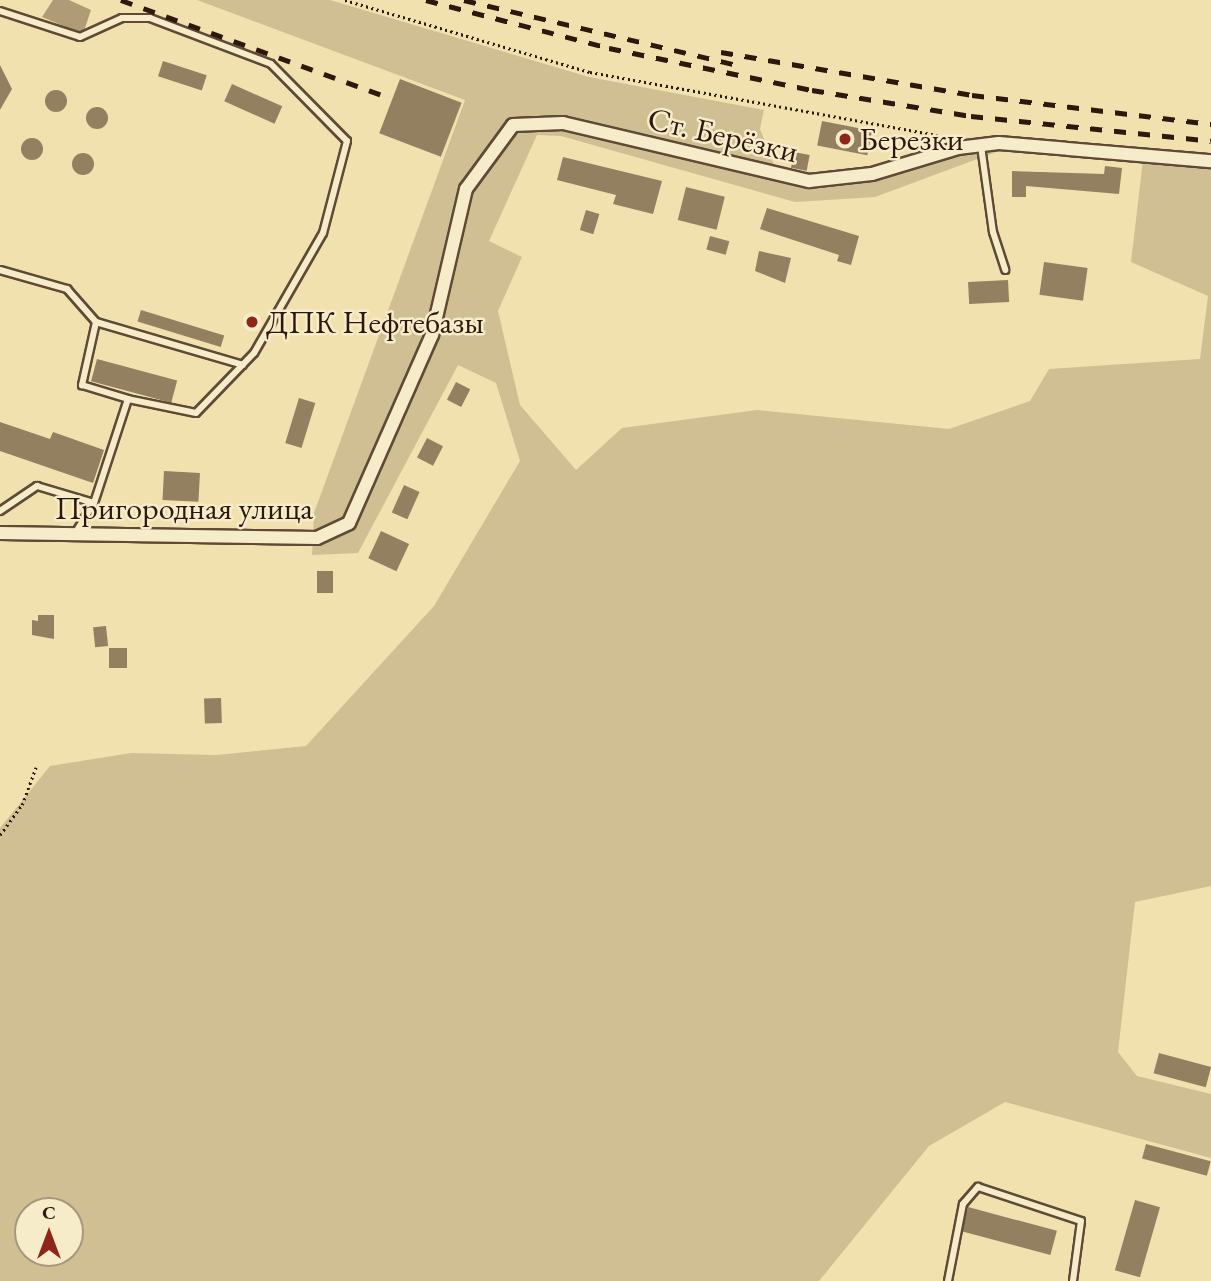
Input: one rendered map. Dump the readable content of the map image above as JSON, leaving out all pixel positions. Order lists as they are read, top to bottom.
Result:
{
  "streets": {
    "street": ["Ст. Берёзки", "Пригородная улица"]
  },
  "crossings": [
    ["Ст. Берёзки", "Пригородная улица"]
  ],
  "places": ["Березки", "ДПК Нефтебазы"],
  "north": "top"
}
